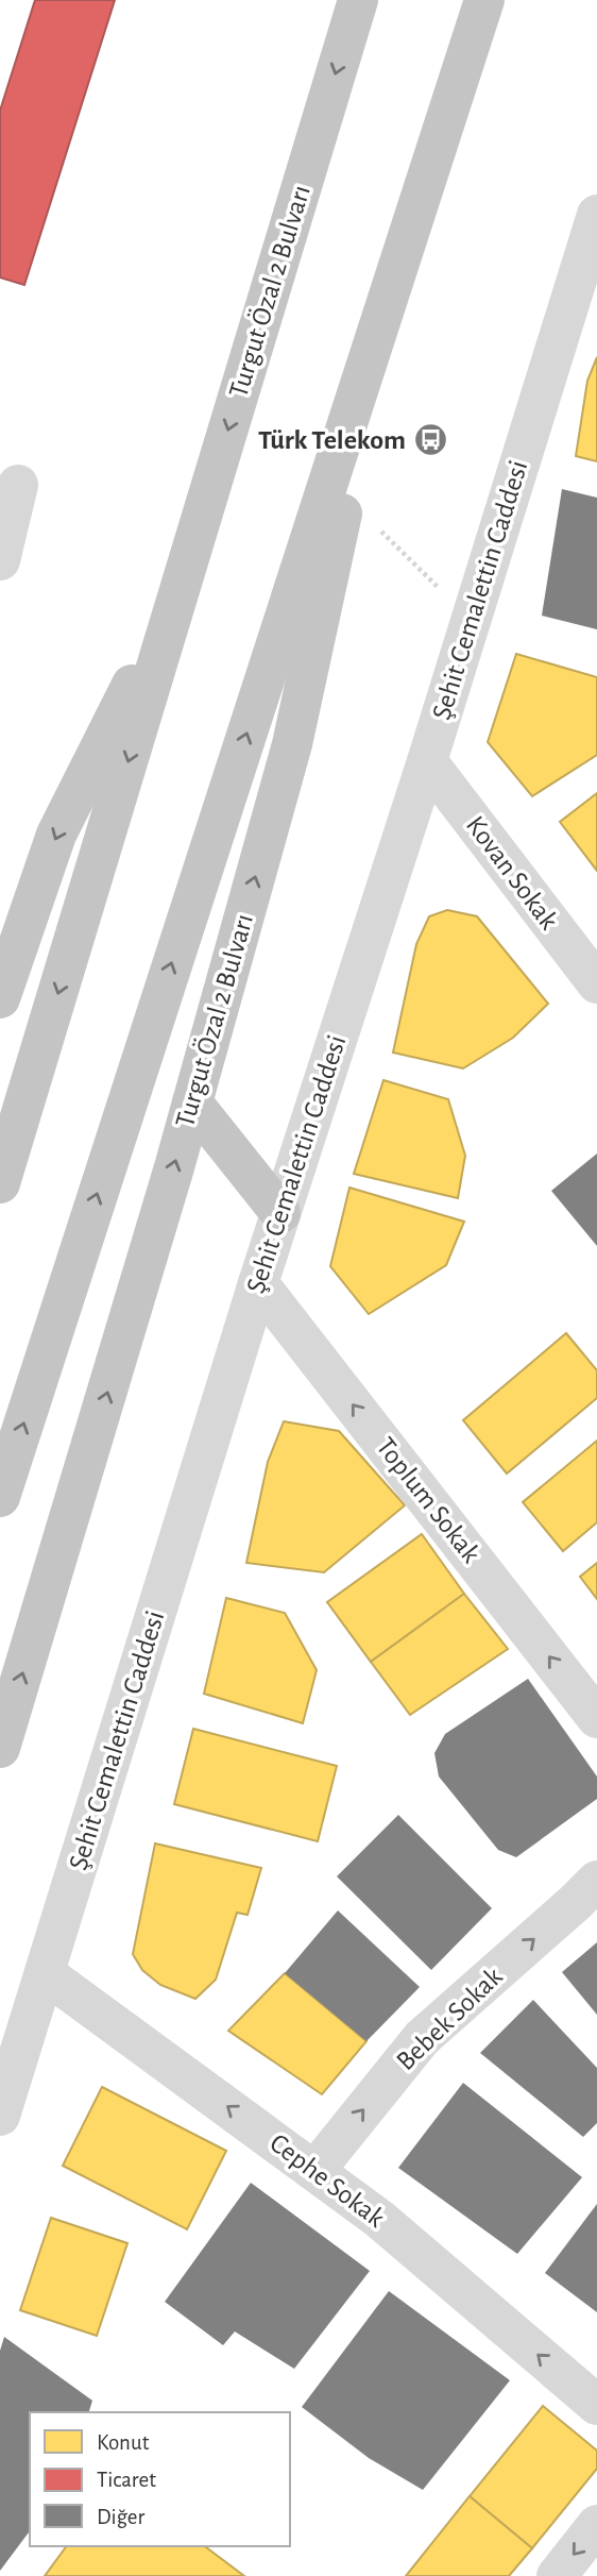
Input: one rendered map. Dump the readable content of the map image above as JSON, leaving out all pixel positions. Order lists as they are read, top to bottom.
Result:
{
  "streets": {
    "highway": ["Turgut Özal 2 Bulvarı"],
    "street": [
      "Şehit Cemalettin Caddesi",
      "Kovan Sokak",
      "Toplum Sokak",
      "Bebek Sokak",
      "Cephe Sokak"
    ]
  },
  "crossings": [
    ["Şehit Cemalettin Caddesi", "Kovan Sokak"],
    ["Şehit Cemalettin Caddesi", "Toplum Sokak"],
    ["Şehit Cemalettin Caddesi", "Cephe Sokak"],
    ["Bebek Sokak", "Cephe Sokak"]
  ],
  "one_way": ["Toplum Sokak", "Bebek Sokak", "Cephe Sokak"],
  "places": {
    "bus stop": ["Türk Telekom"]
  },
  "legend": ["Konut", "Ticaret", "Diğer"]
}
